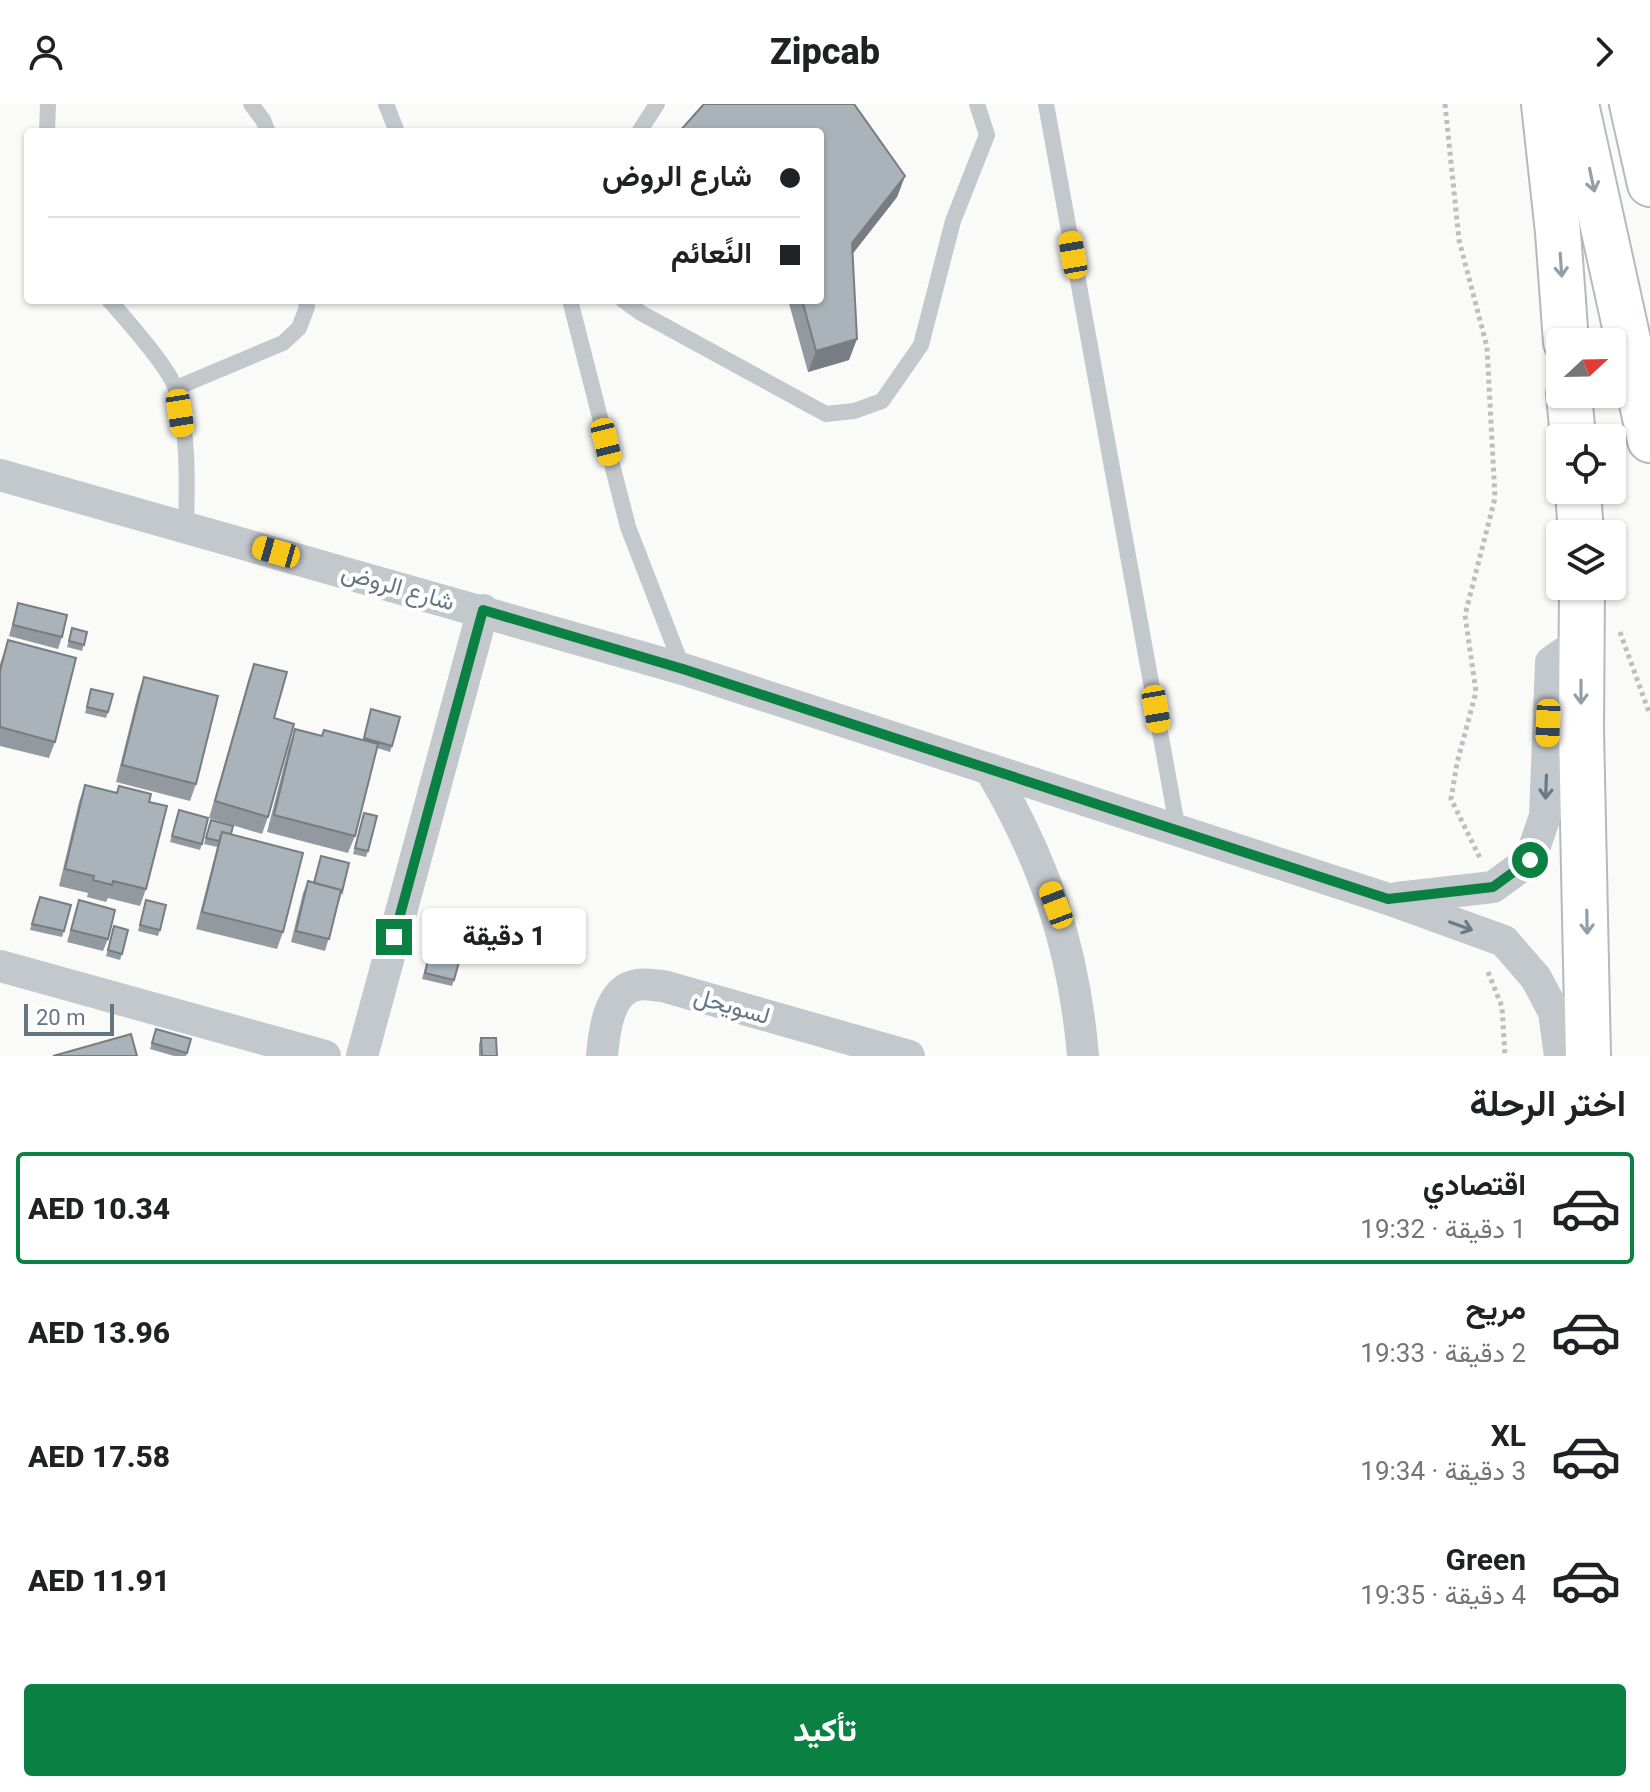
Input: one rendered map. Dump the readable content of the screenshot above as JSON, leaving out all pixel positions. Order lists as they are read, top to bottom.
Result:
{
  "streets": {
    "street": ["شارع الروض", "لسويحل"]
  },
  "scale_bar": "20 m",
  "north": "right",
  "page": {
    "header": "Zipcab",
    "banner": ["شارع الروض", "النًعائم"],
    "bubble": "1 دقيقة",
    "scale": "20 m",
    "heading": "اختر الرحلة",
    "list": [
      {
        "name": "اقتصادي",
        "note": "1 دقيقة · 19:32",
        "value": "AED 10.34"
      },
      {
        "name": "مريح",
        "note": "2 دقيقة · 19:33",
        "value": "AED 13.96"
      },
      {
        "name": "XL",
        "note": "3 دقيقة · 19:34",
        "value": "AED 17.58"
      },
      {
        "name": "Green",
        "note": "4 دقيقة · 19:35",
        "value": "AED 11.91"
      }
    ],
    "buttons": "تأكيد"
  }
}
